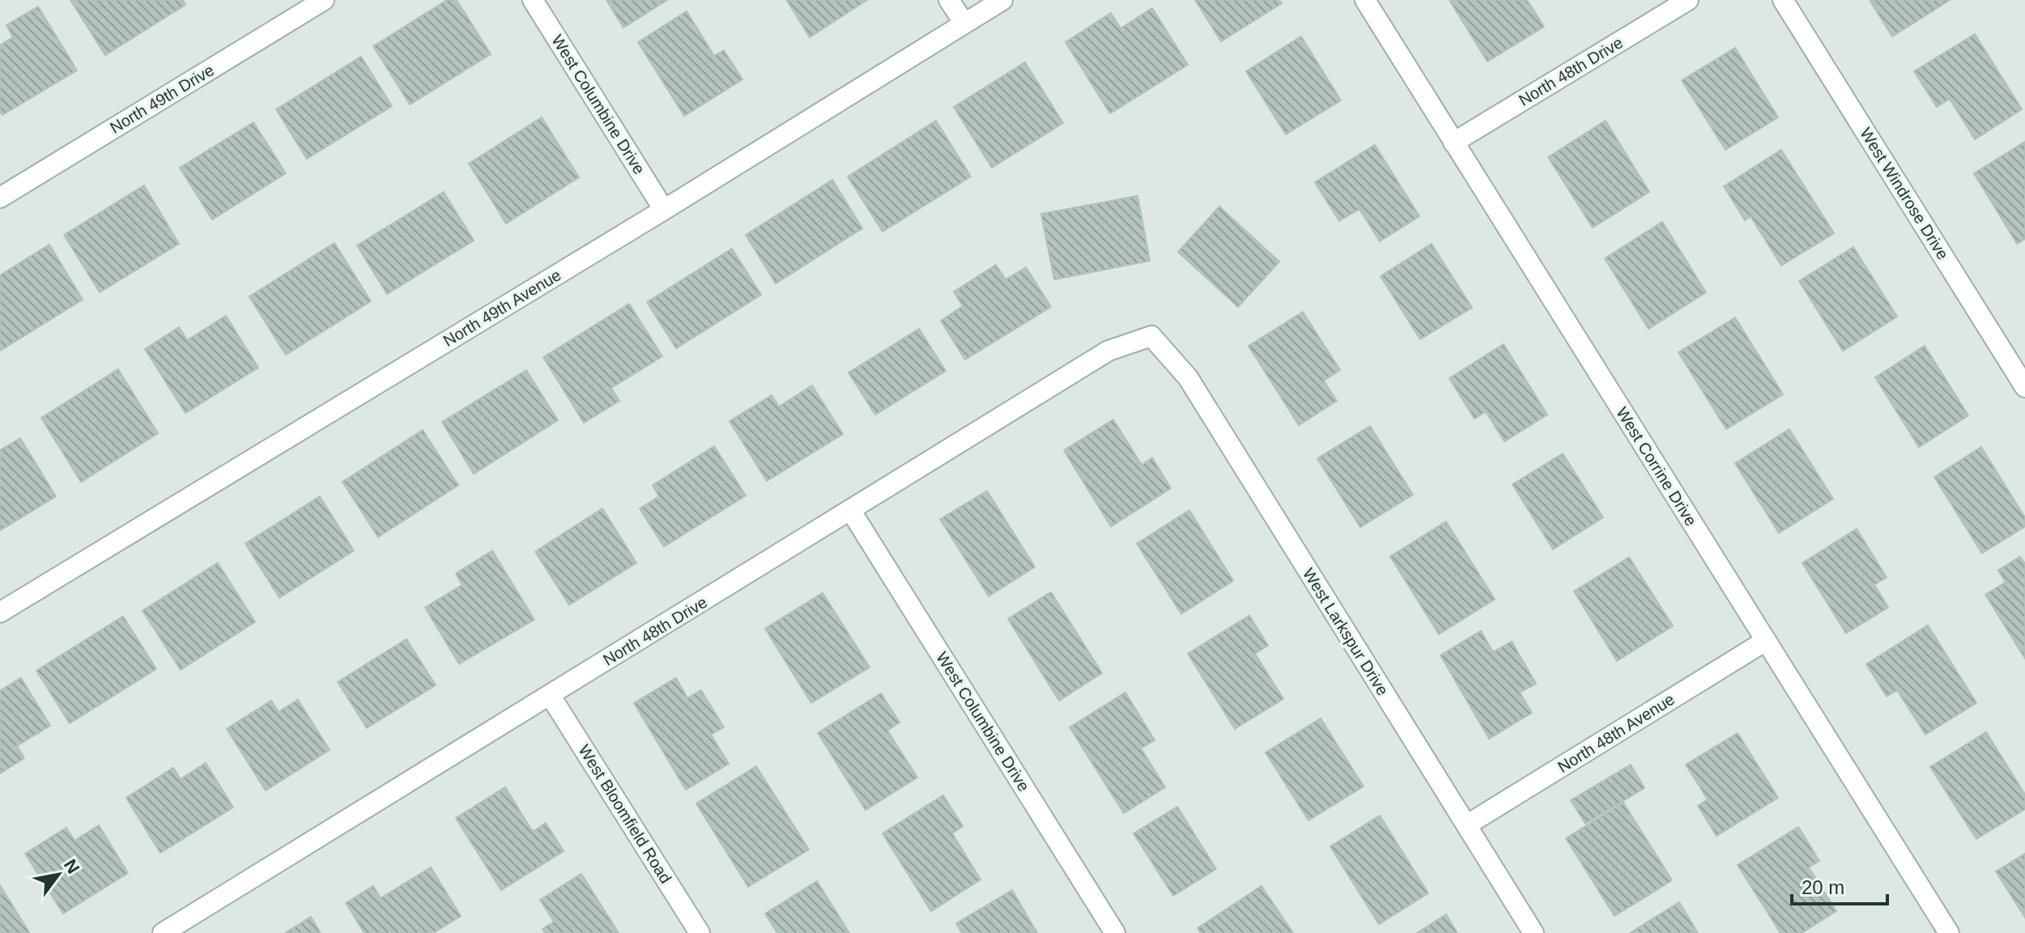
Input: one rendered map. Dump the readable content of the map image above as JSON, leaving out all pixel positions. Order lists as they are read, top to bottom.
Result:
{
  "streets": {
    "street": [
      "North 48th Drive",
      "North 49th Drive",
      "West Columbine Drive",
      "West Windrose Drive",
      "North 49th Avenue",
      "West Corrine Drive",
      "West Larkspur Drive",
      "North 48th Avenue",
      "West Bloomfield Road"
    ]
  },
  "crossings": [
    ["North 48th Drive", "West Columbine Drive"],
    ["North 48th Drive", "West Corrine Drive"],
    ["North 48th Drive", "West Larkspur Drive"],
    ["North 48th Drive", "West Bloomfield Road"],
    ["West Columbine Drive", "North 49th Avenue"],
    ["West Corrine Drive", "North 48th Avenue"],
    ["West Larkspur Drive", "North 48th Avenue"]
  ],
  "scale_bar": "20 m",
  "north": "top right"
}
